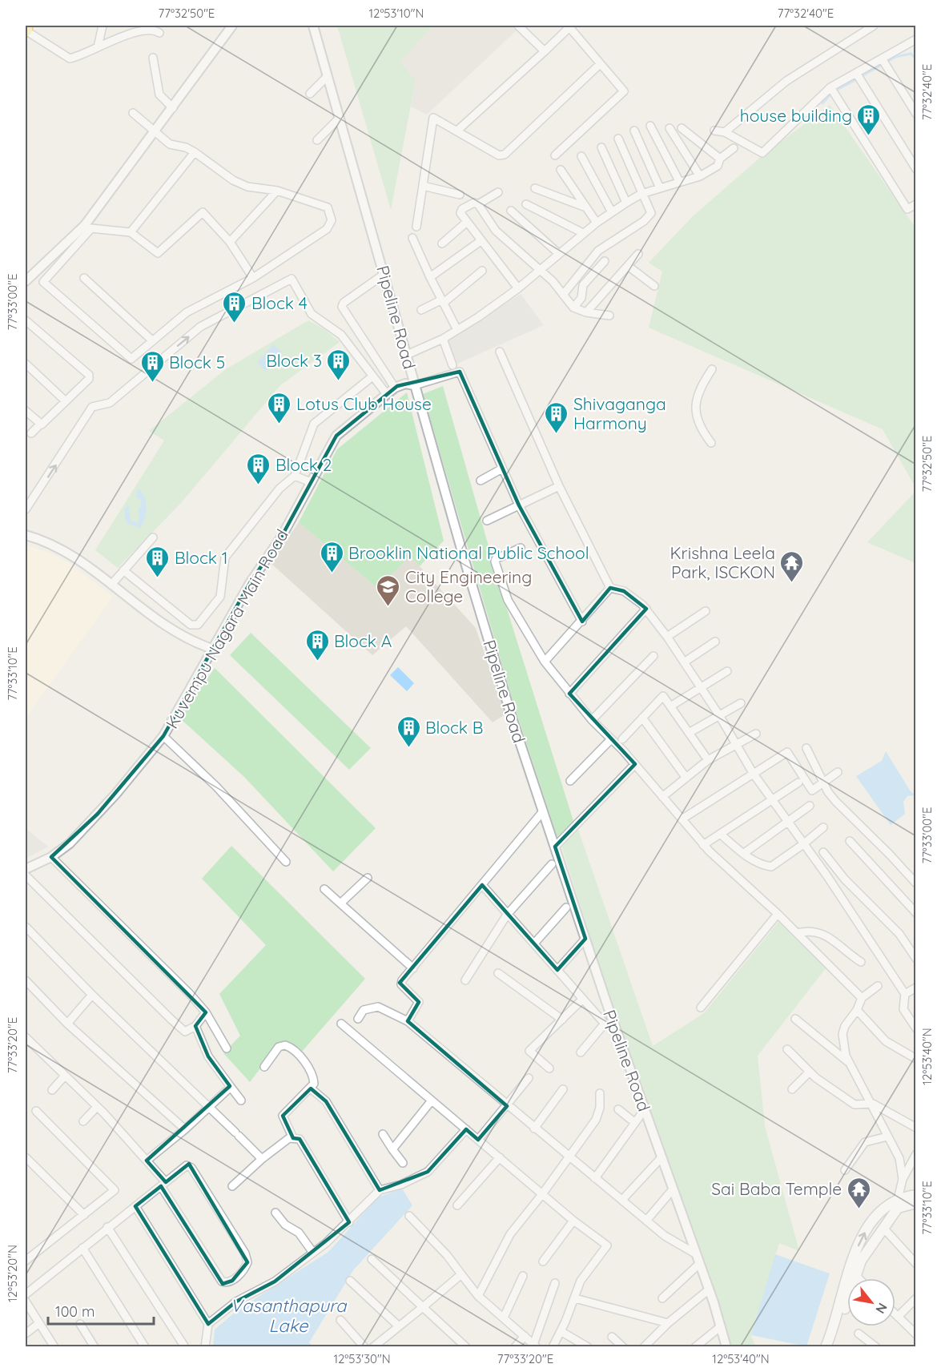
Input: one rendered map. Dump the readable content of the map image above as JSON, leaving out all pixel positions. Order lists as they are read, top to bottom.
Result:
{
  "streets": {
    "street": ["Pipeline Road", "Kuvempu Nagara Main Road"]
  },
  "crossings": [
    ["Pipeline Road", "Kuvempu Nagara Main Road"]
  ],
  "water": ["Vasanthapura Lake"],
  "places": {
    "building": [
      "house building",
      "Block 4",
      "Block 3",
      "Block 5",
      "Lotus Club House",
      "Shivaganga Harmony",
      "Block 2",
      "Brooklin National Public School",
      "Block 1",
      "Block A",
      "Block B"
    ],
    "temple": ["Krishna Leela Park, ISCKON", "Sai Baba Temple"],
    "school or university": ["City Engineering College"]
  },
  "scale_bar": "100 m",
  "north": "bottom right",
  "coordinates": [
    "77°32'50\"E",
    "12°53'10\"N",
    "77°32'40\"E",
    "77°33'00\"E",
    "77°33'10\"E",
    "77°33'20\"E",
    "12°53'40\"N",
    "12°53'20\"N",
    "12°53'30\"N"
  ]
}
